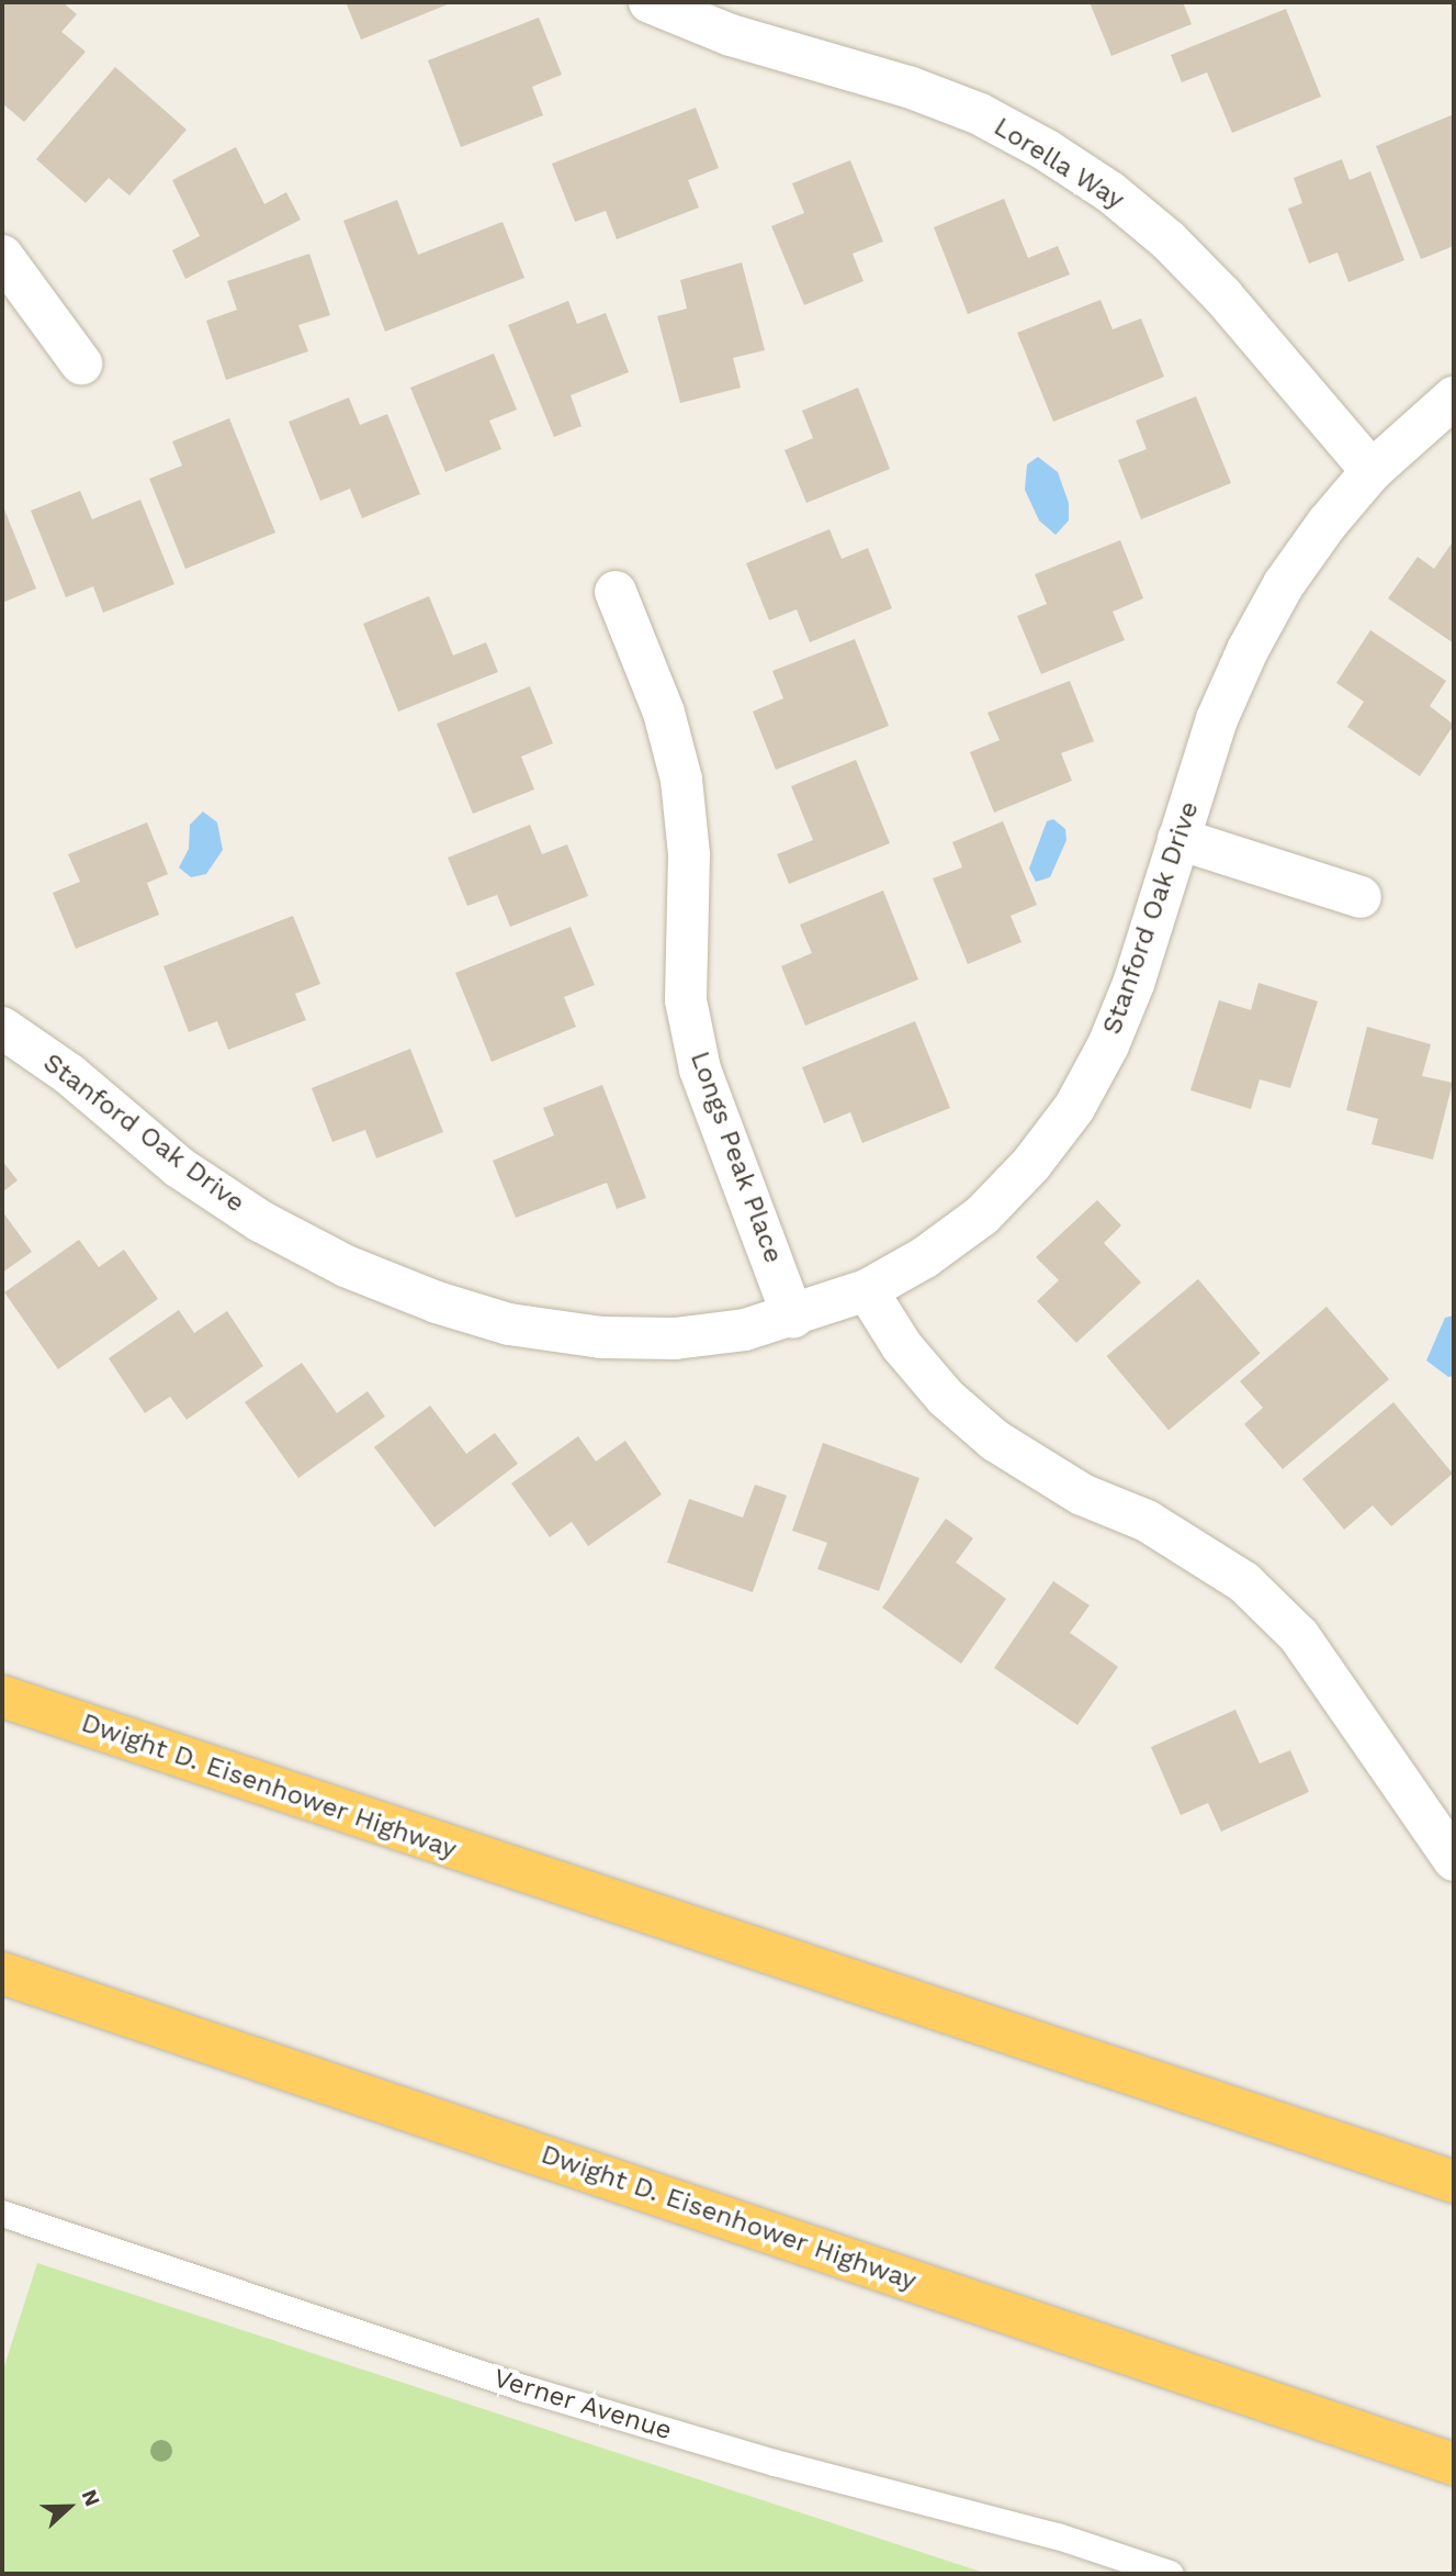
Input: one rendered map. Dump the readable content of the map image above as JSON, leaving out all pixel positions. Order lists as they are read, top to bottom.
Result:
{
  "streets": {
    "highway": ["Dwight D. Eisenhower Highway"],
    "street": ["Lorella Way", "Stanford Oak Drive", "Longs Peak Place"],
    "lane": ["Verner Avenue"]
  },
  "crossings": [
    ["Lorella Way", "Stanford Oak Drive"],
    ["Stanford Oak Drive", "Longs Peak Place"]
  ],
  "north": "right"
}
